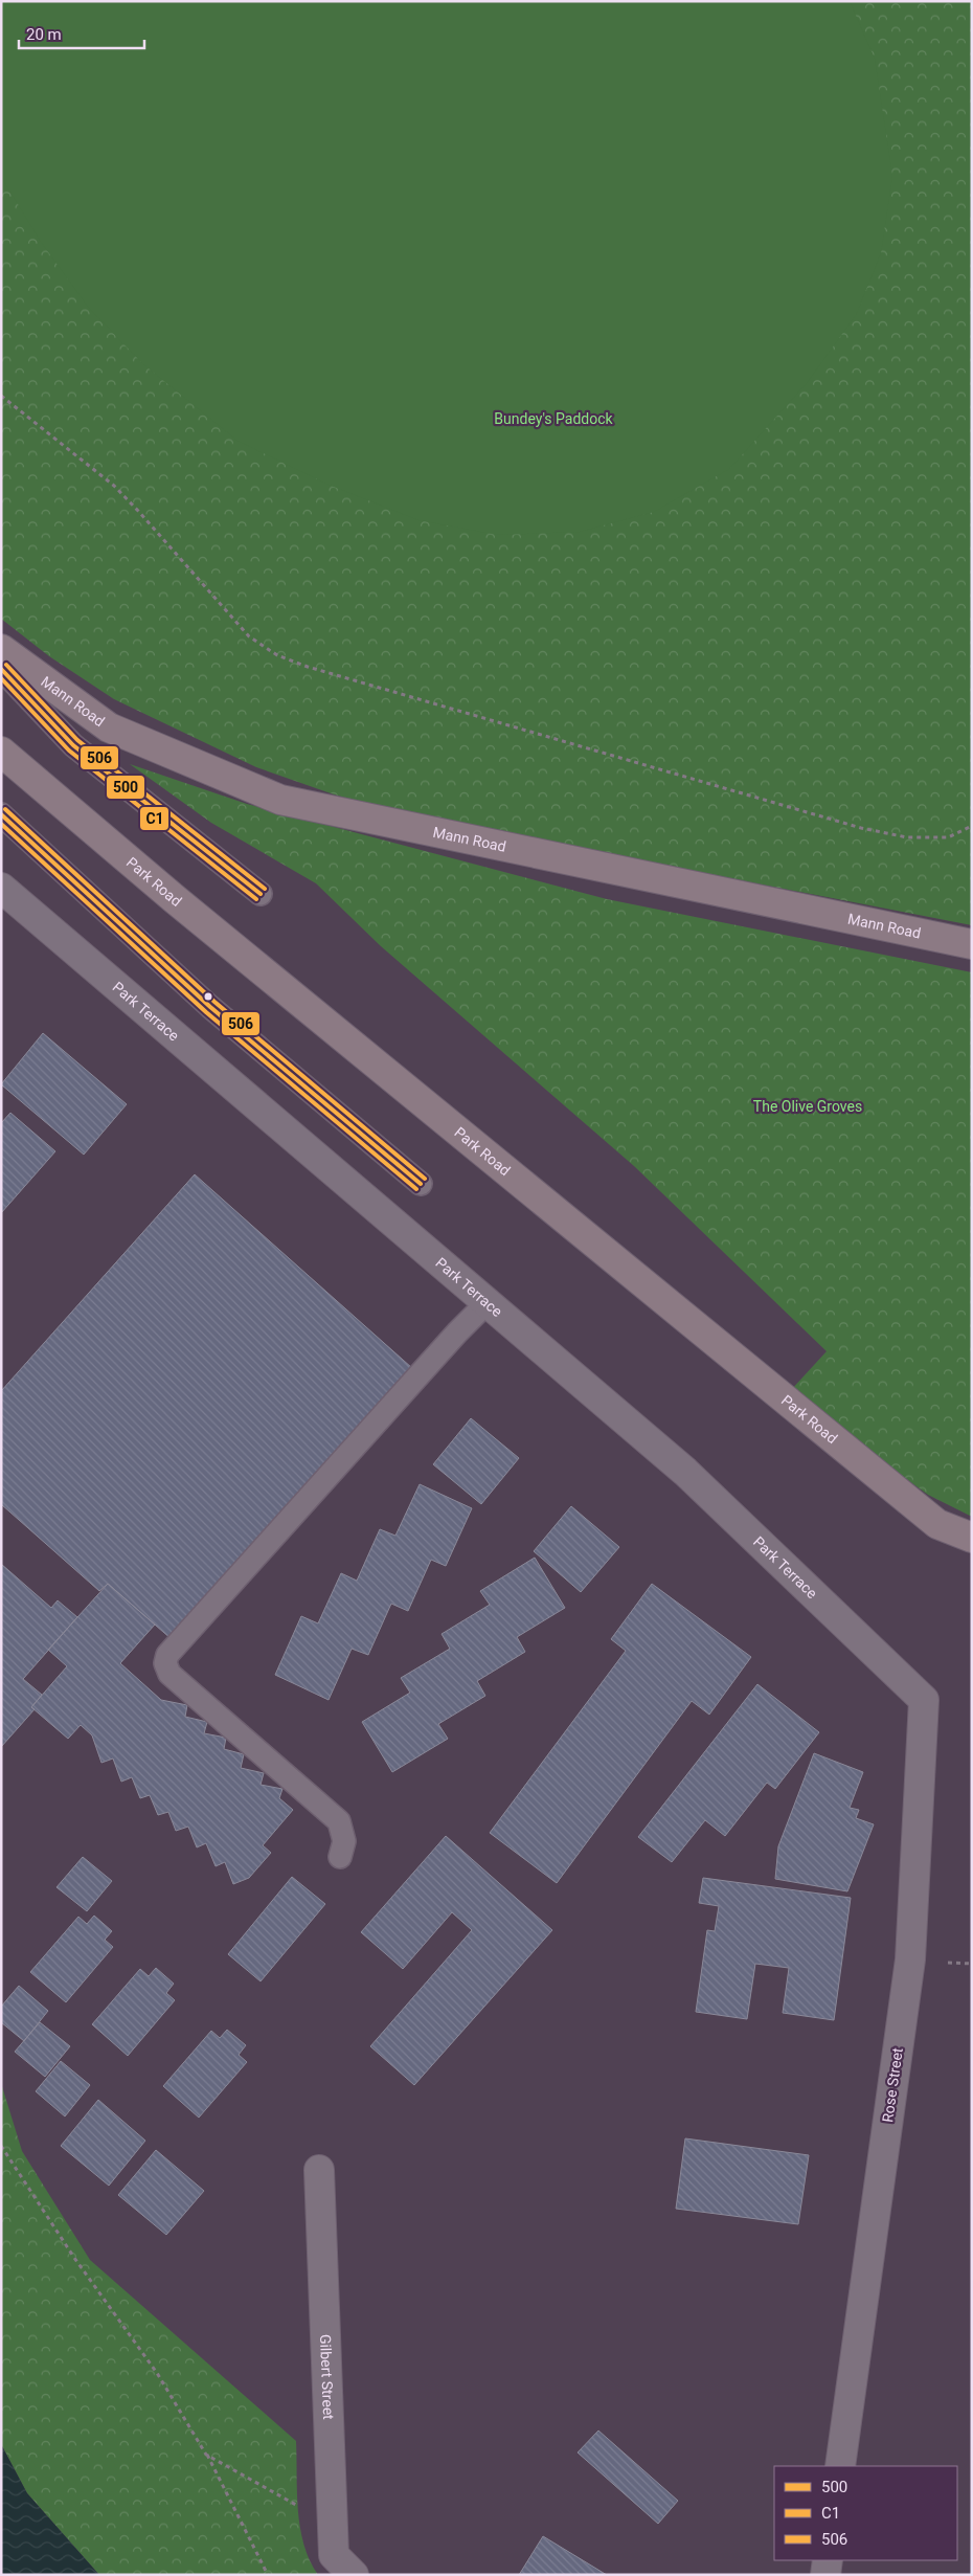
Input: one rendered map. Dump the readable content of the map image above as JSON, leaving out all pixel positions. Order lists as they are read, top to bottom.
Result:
{
  "streets": {
    "highway": ["Mann Road", "Park Road"],
    "street": ["Park Terrace", "Rose Street", "Gilbert Street"]
  },
  "crossings": [
    ["Park Terrace", "Rose Street"]
  ],
  "parks": ["Bundey's Paddock", "The Olive Groves"],
  "lines": ["transit line 506", "transit line 500", "transit line C1"],
  "legend": ["500", "C1", "506"],
  "scale_bar": "20 m"
}
